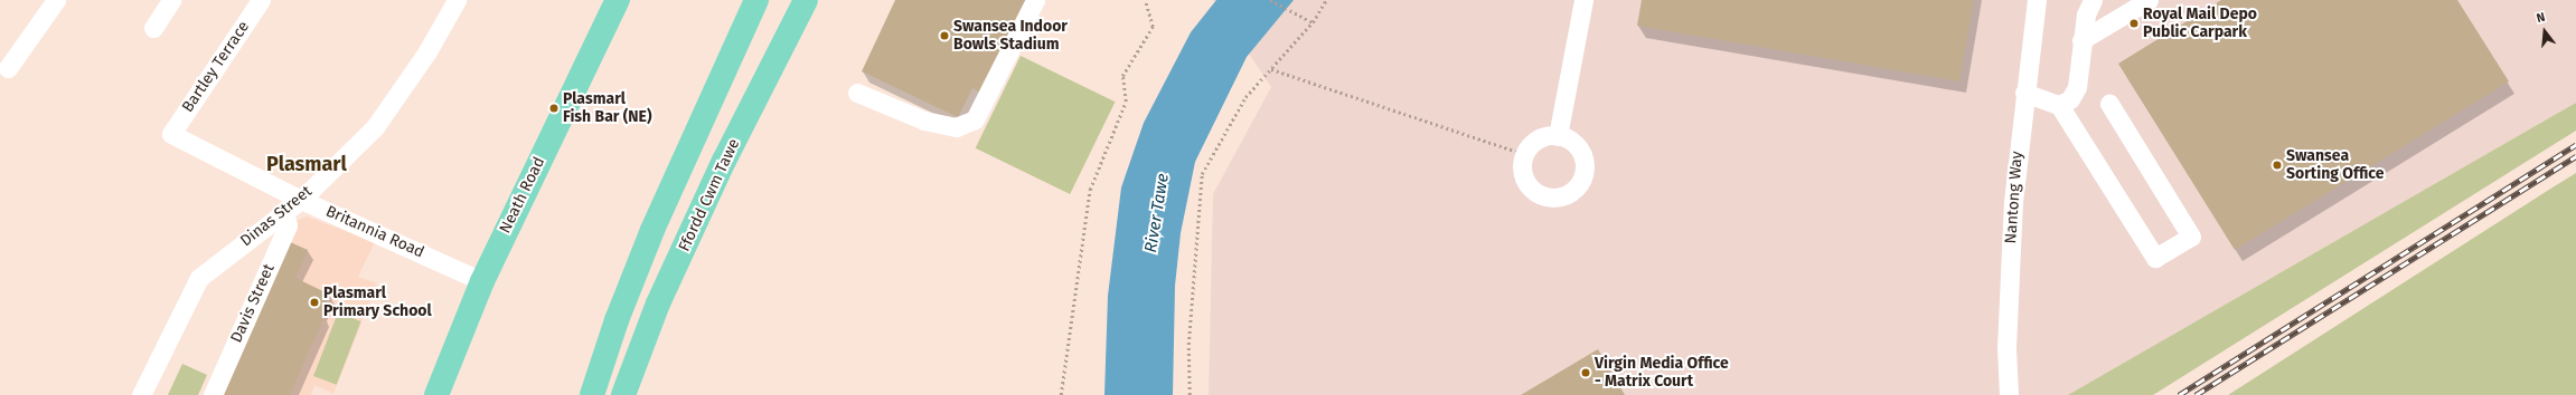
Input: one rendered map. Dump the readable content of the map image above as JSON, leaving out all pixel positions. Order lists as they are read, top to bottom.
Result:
{
  "streets": {
    "main road": ["Neath Road", "Ffordd Cwm Tawe"],
    "street": [
      "Bartley Terrace",
      "Nantong Way",
      "Dinas Street",
      "Britannia Road",
      "Davis Street"
    ]
  },
  "crossings": [
    ["Bartley Terrace", "Britannia Road"],
    ["Neath Road", "Britannia Road"],
    ["Dinas Street", "Britannia Road"],
    ["Dinas Street", "Davis Street"]
  ],
  "districts": ["Plasmarl"],
  "water": ["River Tawe"],
  "places": [
    "Royal Mail Depo Public Carpark",
    "Swansea Indoor Bowls Stadium",
    "Plasmarl Fish Bar (NE)",
    "Swansea Sorting Office",
    "Plasmarl Primary School",
    "Virgin Media Office - Matrix Court"
  ],
  "north": "top"
}
